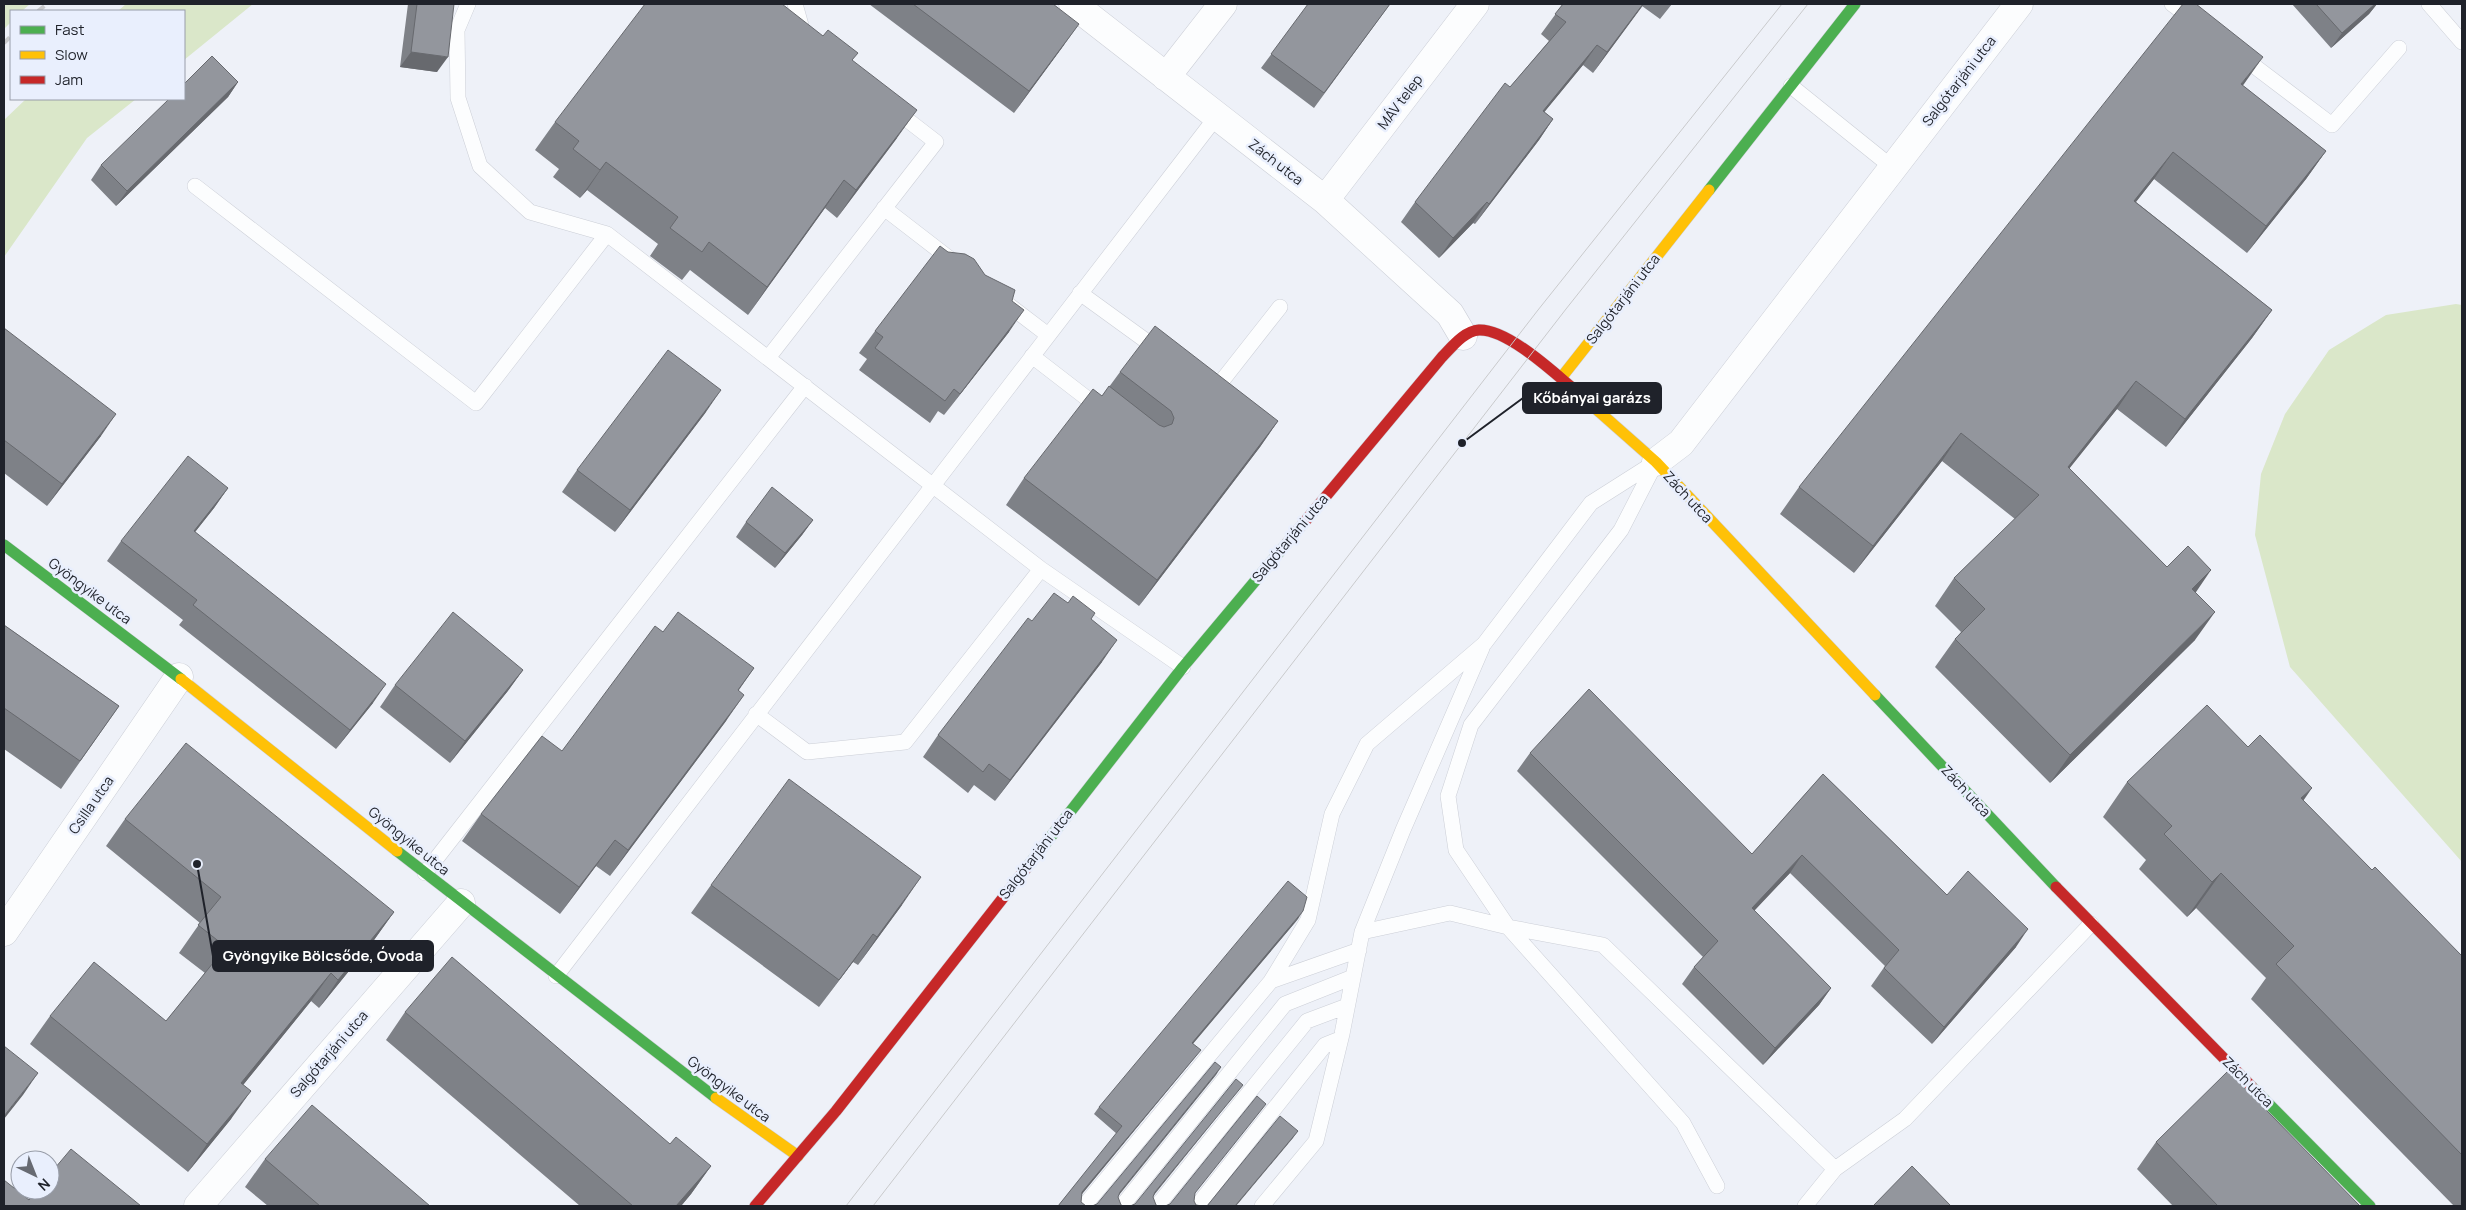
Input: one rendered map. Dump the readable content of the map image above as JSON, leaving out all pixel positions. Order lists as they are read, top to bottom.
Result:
{
  "streets": {
    "street": [
      "Salgótarjáni utca",
      "MÁV telep",
      "Zách utca",
      "Gyöngyike utca",
      "Csilla utca"
    ]
  },
  "crossings": [
    ["Salgótarjáni utca", "Zách utca"],
    ["Salgótarjáni utca", "Gyöngyike utca"],
    ["MÁV telep", "Zách utca"],
    ["Gyöngyike utca", "Csilla utca"]
  ],
  "places": ["Kőbányai garázs", "Gyöngyike Bölcsőde, Óvoda"],
  "legend": ["Fast", "Slow", "Jam"],
  "north": "bottom right"
}
